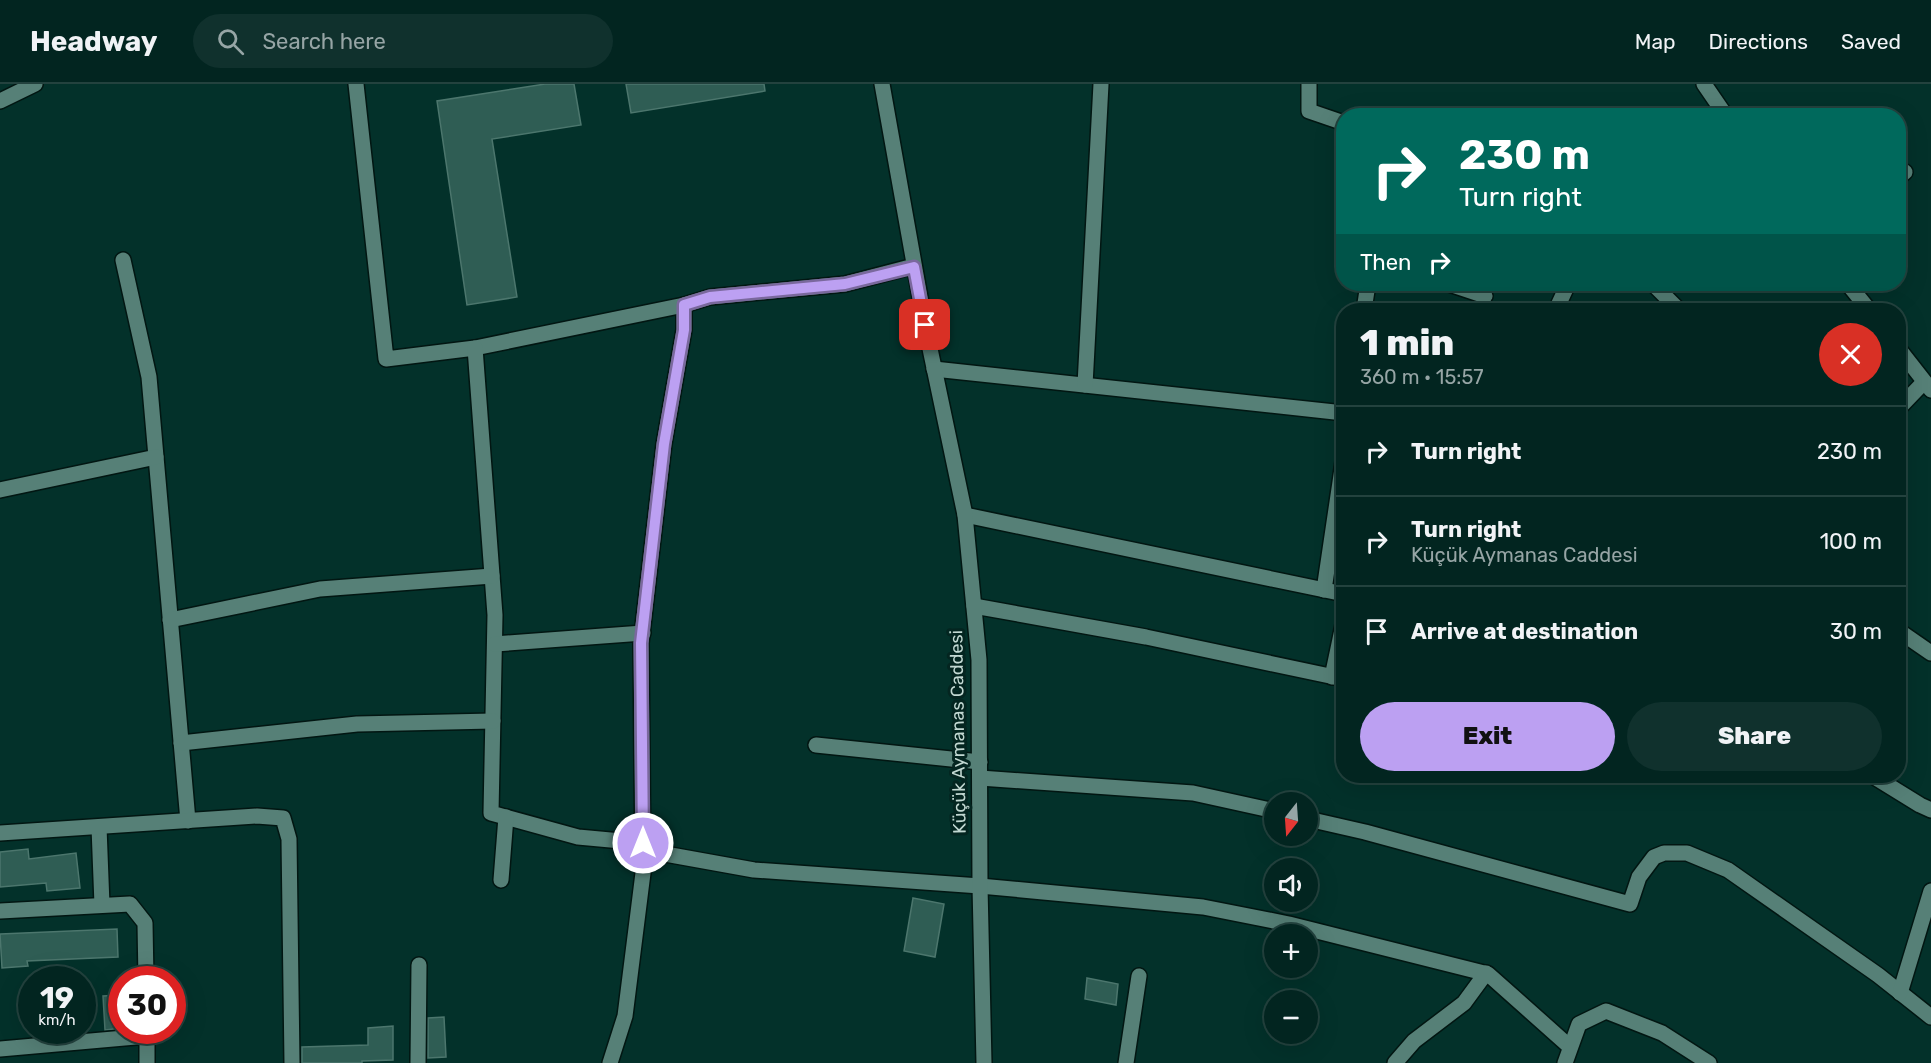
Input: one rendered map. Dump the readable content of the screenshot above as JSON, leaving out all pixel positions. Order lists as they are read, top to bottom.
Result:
{
  "streets": {
    "street": ["Küçük Aymanas Caddesi"]
  },
  "north": "bottom",
  "page": {
    "header": "Headway",
    "search": "Search here",
    "nav": ["Map", "Directions", "Saved"],
    "turn": ["230 m", "Turn right"],
    "then": "Then",
    "heading": ["1 min", "360 m · 15:57"],
    "list": [
      {
        "name": "Turn right",
        "value": "230 m"
      },
      {
        "name": "Turn right",
        "note": "Küçük Aymanas Caddesi",
        "value": "100 m"
      },
      {
        "name": "Arrive at destination",
        "value": "30 m"
      }
    ],
    "buttons": ["Exit", "Share"],
    "map_buttons": ["+", "−"],
    "speed": "19 km/h",
    "limit": "30"
  }
}
